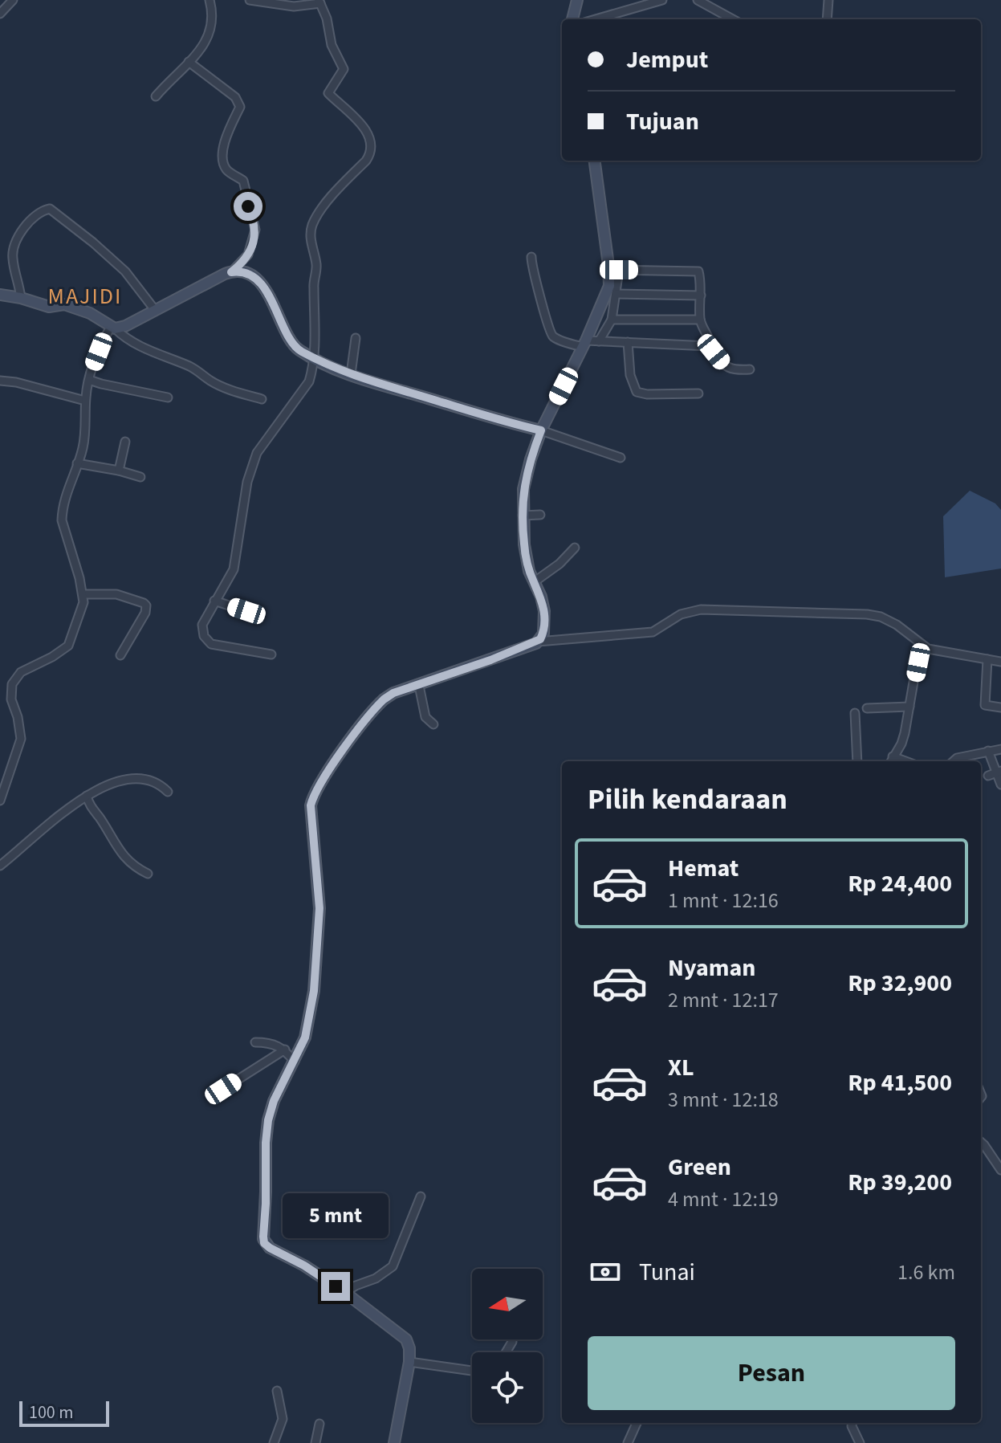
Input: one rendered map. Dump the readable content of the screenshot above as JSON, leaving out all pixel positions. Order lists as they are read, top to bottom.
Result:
{
  "districts": ["MAJIDI"],
  "scale_bar": "100 m",
  "north": "left",
  "page": {
    "banner": ["Jemput", "Tujuan"],
    "heading": "Pilih kendaraan",
    "list": [
      {
        "name": "Hemat",
        "note": "1 mnt · 12:16",
        "value": "Rp 24,400"
      },
      {
        "name": "Nyaman",
        "note": "2 mnt · 12:17",
        "value": "Rp 32,900"
      },
      {
        "name": "XL",
        "note": "3 mnt · 12:18",
        "value": "Rp 41,500"
      },
      {
        "name": "Green",
        "note": "4 mnt · 12:19",
        "value": "Rp 39,200"
      }
    ],
    "bubble": "5 mnt",
    "pay": ["Tunai", "1.6 km"],
    "buttons": "Pesan",
    "scale": "100 m"
  }
}
